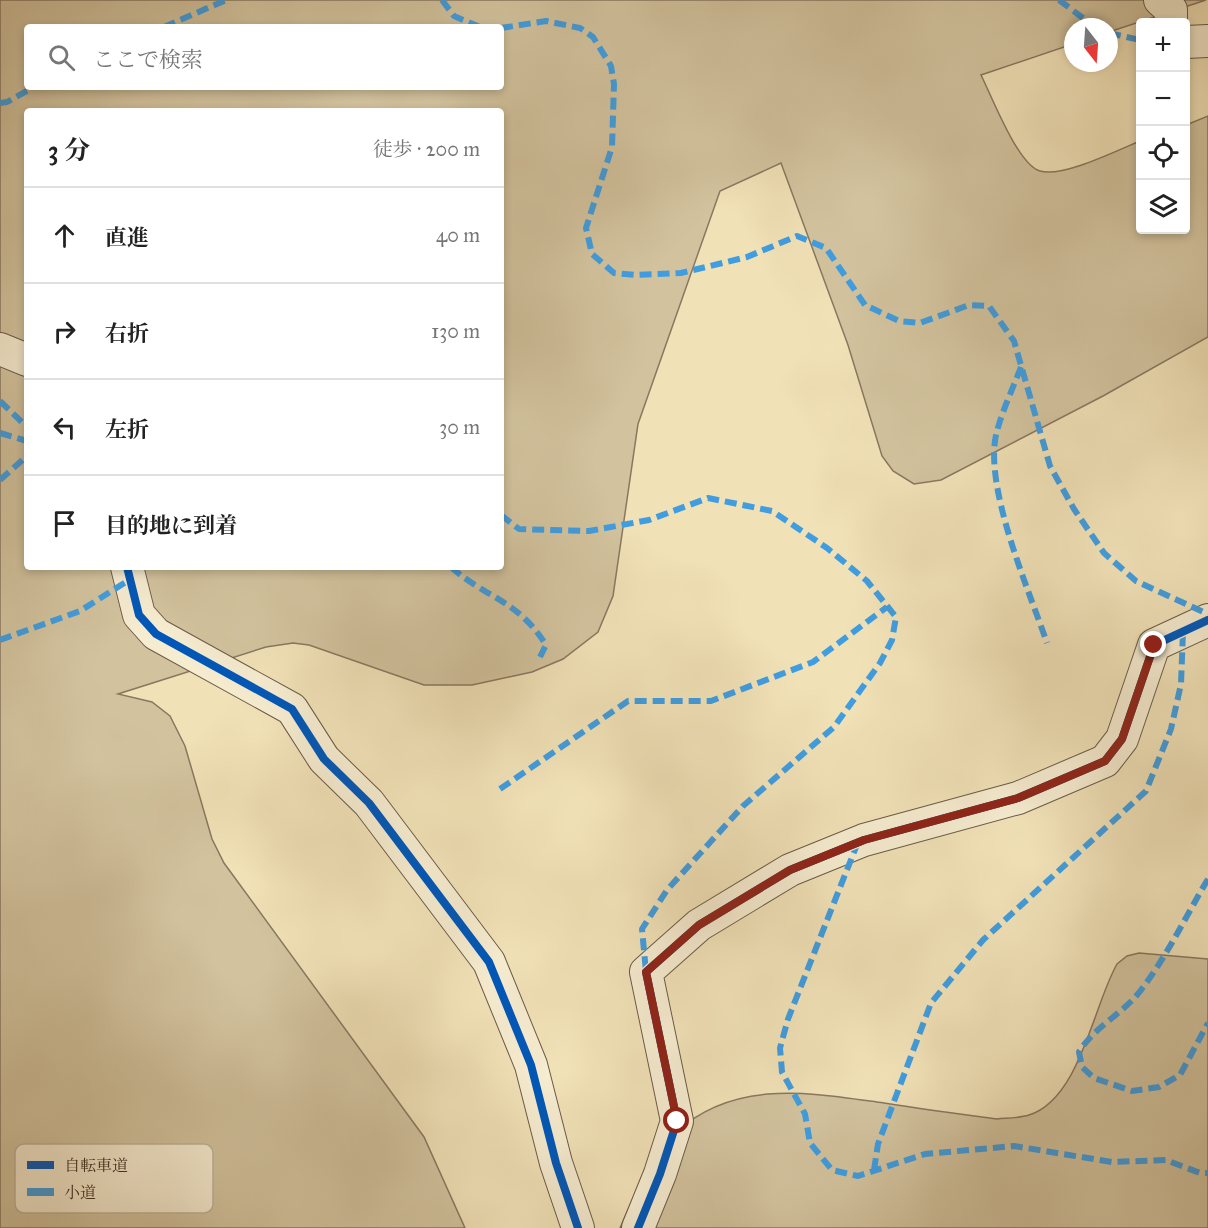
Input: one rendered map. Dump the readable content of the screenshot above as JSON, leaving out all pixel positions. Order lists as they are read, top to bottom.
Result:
{
  "legend": ["自転車道", "小道"],
  "north": "bottom",
  "page": {
    "map_buttons": ["+", "−"],
    "search": "ここで検索",
    "heading": ["3 分", "徒歩 · 200 m"],
    "list": [
      ["直進", "40 m"],
      ["右折", "130 m"],
      ["左折", "30 m"],
      "目的地に到着"
    ]
  }
}
